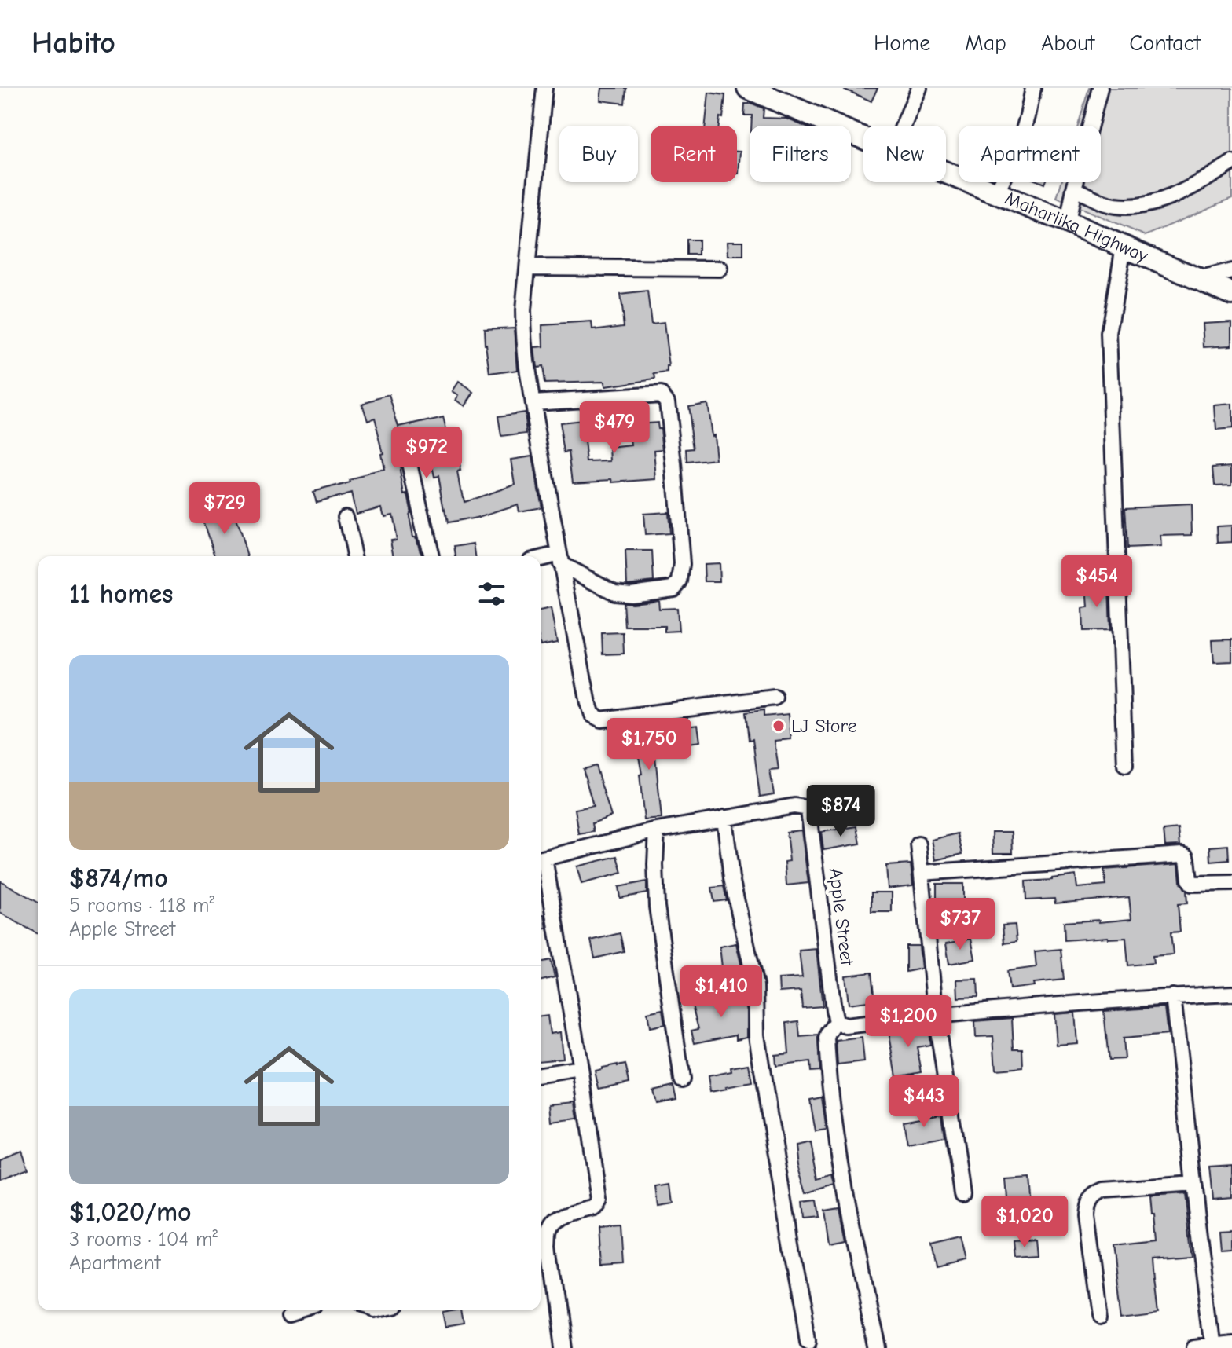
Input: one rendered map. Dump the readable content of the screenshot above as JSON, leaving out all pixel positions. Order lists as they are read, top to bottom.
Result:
{
  "streets": {
    "highway": ["Maharlika Highway"],
    "street": ["Apple Street"]
  },
  "places": ["LJ Store"],
  "page": {
    "header": "Habito",
    "nav": [
      "Home",
      "Map",
      "About",
      "Contact"
    ],
    "chip": [
      "Buy",
      "Rent",
      "Filters",
      "New",
      "Apartment"
    ],
    "price": [
      "$479",
      "$972",
      "$729",
      "$454",
      "$1,750",
      "$874",
      "$737",
      "$1,410",
      "$1,200",
      "$443",
      "$1,020"
    ],
    "heading": "11 homes",
    "list": [
      {
        "name": "$874/mo",
        "note": "5 rooms · 118 m² · Apple Street"
      },
      {
        "name": "$1,020/mo",
        "note": "3 rooms · 104 m² · Apartment"
      }
    ]
  }
}
